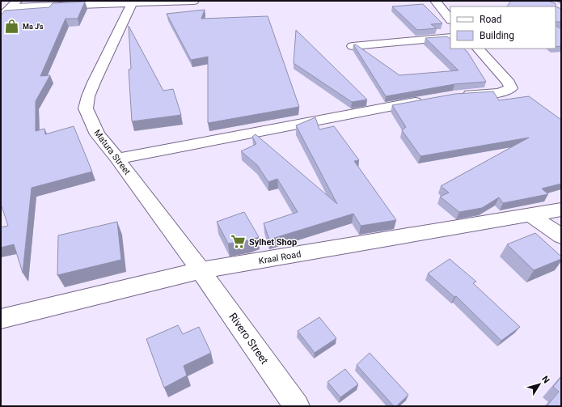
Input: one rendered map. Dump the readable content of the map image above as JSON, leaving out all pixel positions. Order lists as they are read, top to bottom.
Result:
{
  "streets": {
    "street": ["Matura Street", "Kraal Road", "Rivero Street"]
  },
  "crossings": [
    ["Matura Street", "Kraal Road"],
    ["Matura Street", "Rivero Street"],
    ["Kraal Road", "Rivero Street"]
  ],
  "places": {
    "shop": ["Ma J's"],
    "supermarket": ["Sylhet Shop"]
  },
  "legend": ["Road", "Building"],
  "north": "top right"
}
